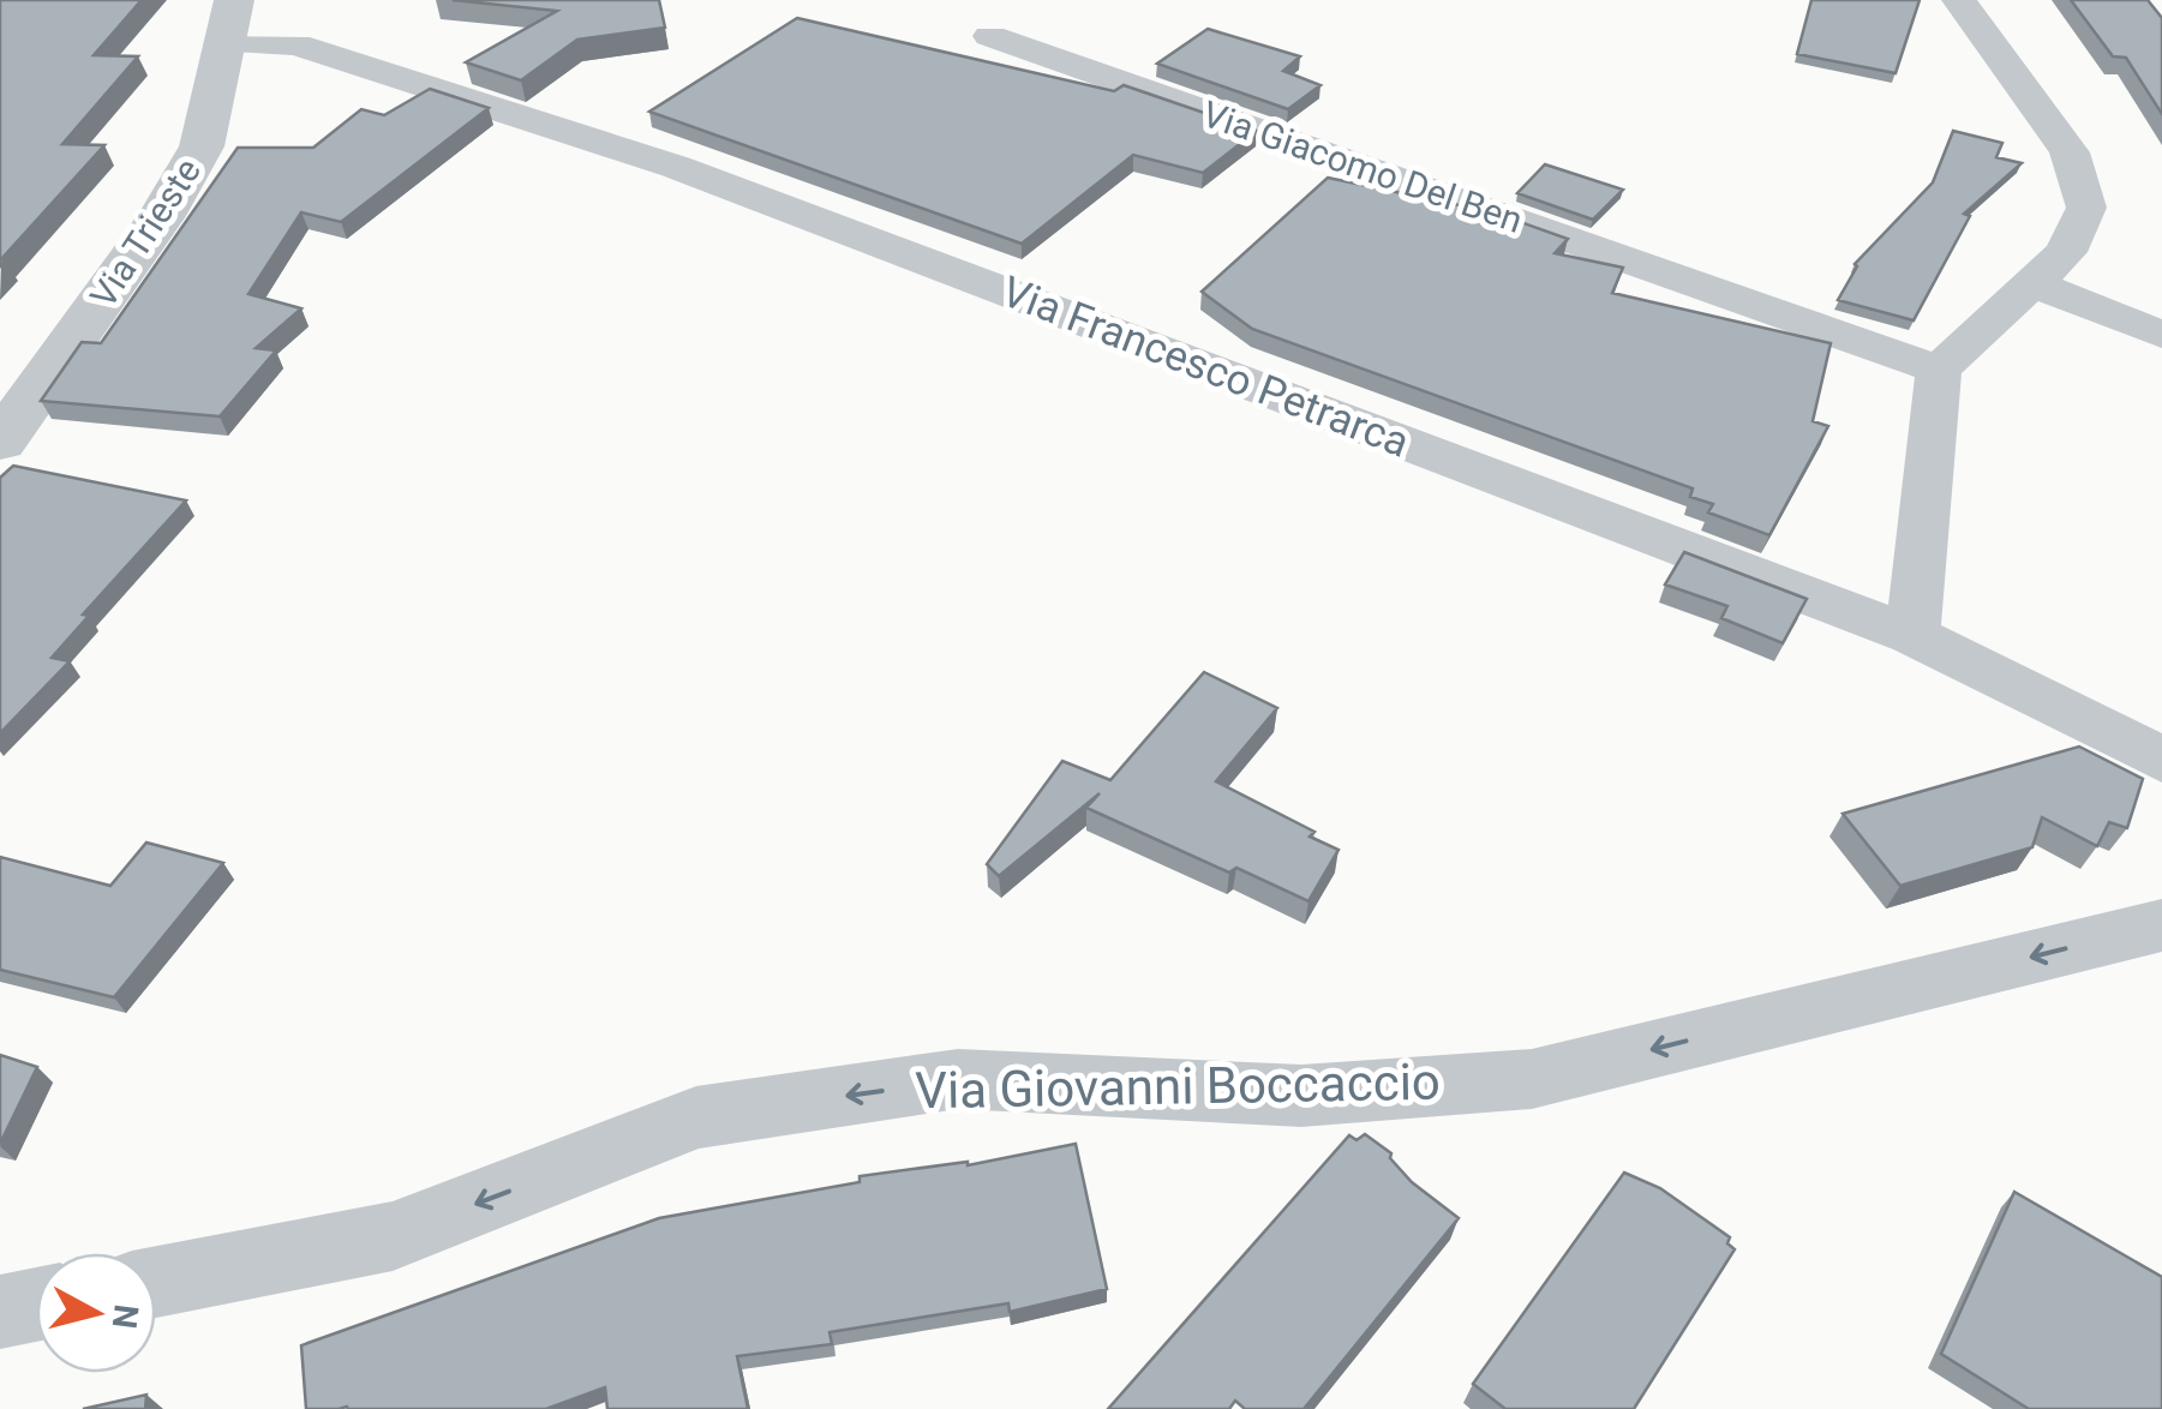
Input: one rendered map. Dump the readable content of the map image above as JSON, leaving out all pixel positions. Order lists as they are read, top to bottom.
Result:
{
  "streets": {
    "street": [
      "Via Giacomo Del Ben",
      "Via Trieste",
      "Via Francesco Petrarca",
      "Via Giovanni Boccaccio"
    ]
  },
  "crossings": [
    ["Via Trieste", "Via Francesco Petrarca"]
  ],
  "one_way": ["Via Giovanni Boccaccio"],
  "north": "right"
}
